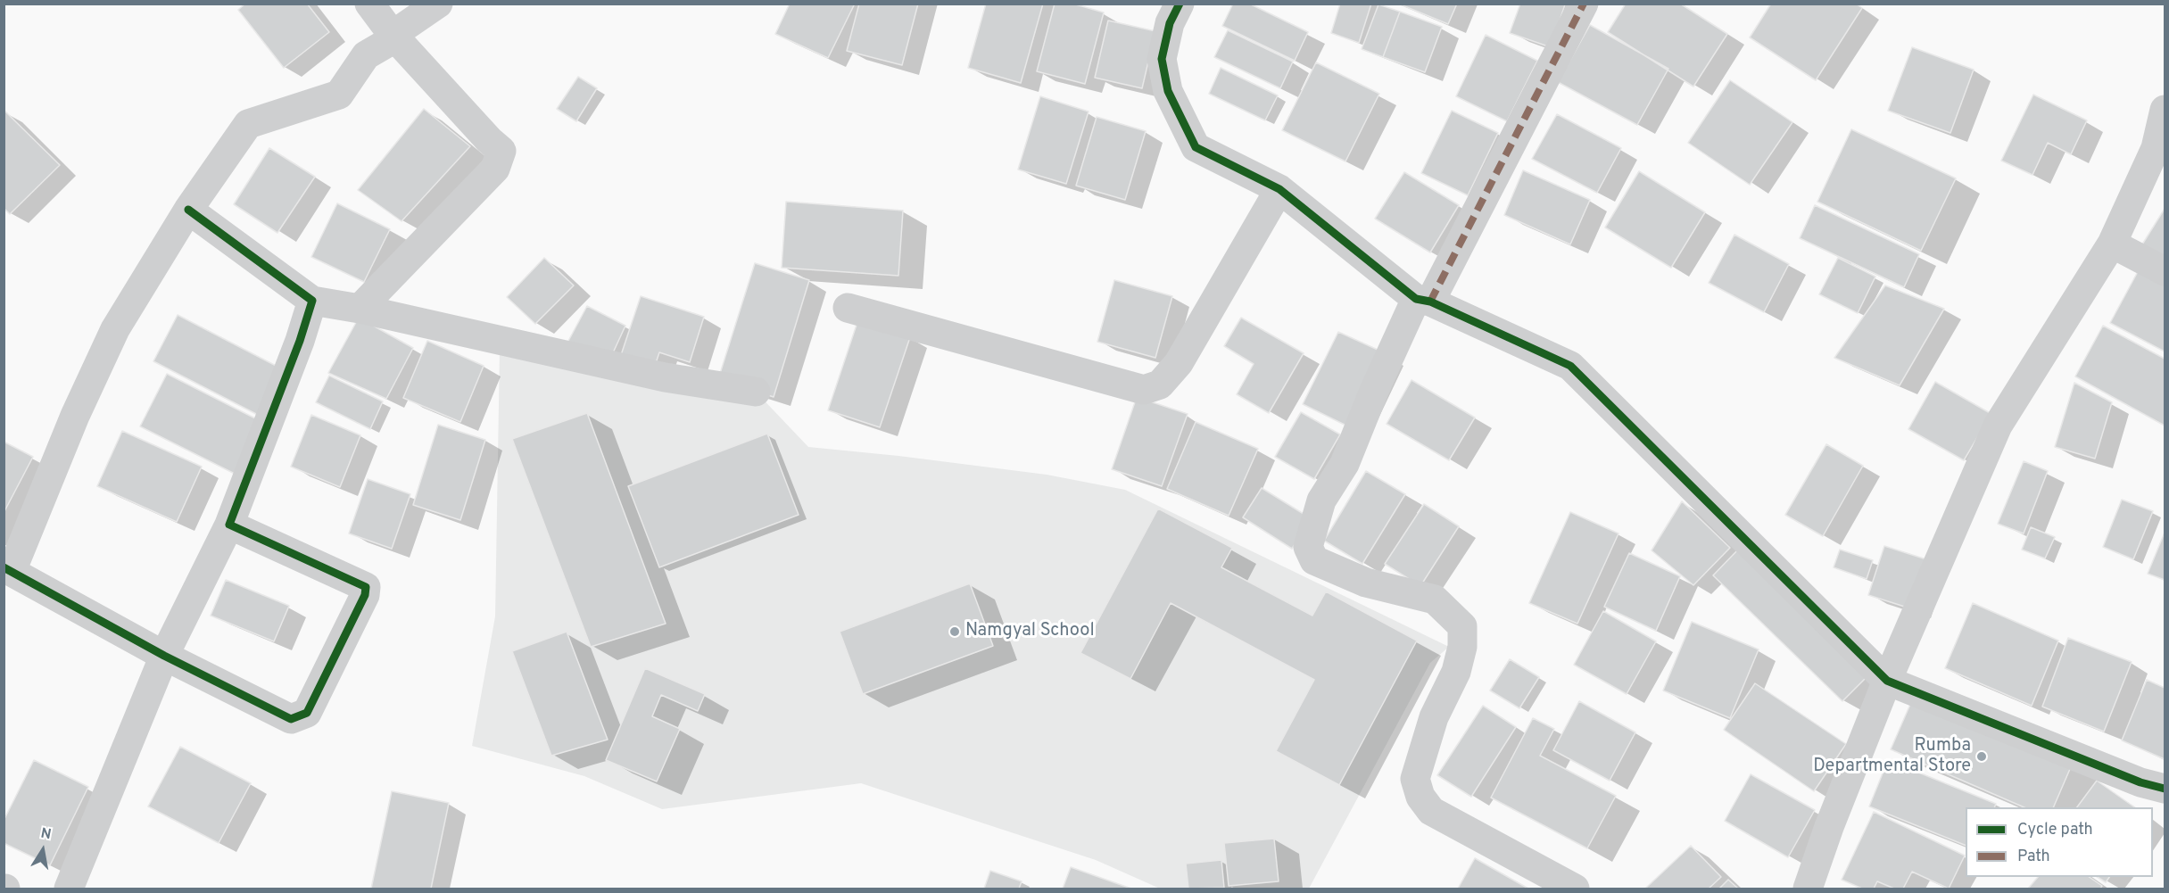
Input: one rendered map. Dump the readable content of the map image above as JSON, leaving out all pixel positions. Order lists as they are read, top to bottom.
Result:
{
  "places": ["Namgyal School", "Rumba Departmental Store"],
  "legend": ["Cycle path", "Path"],
  "north": "top"
}
